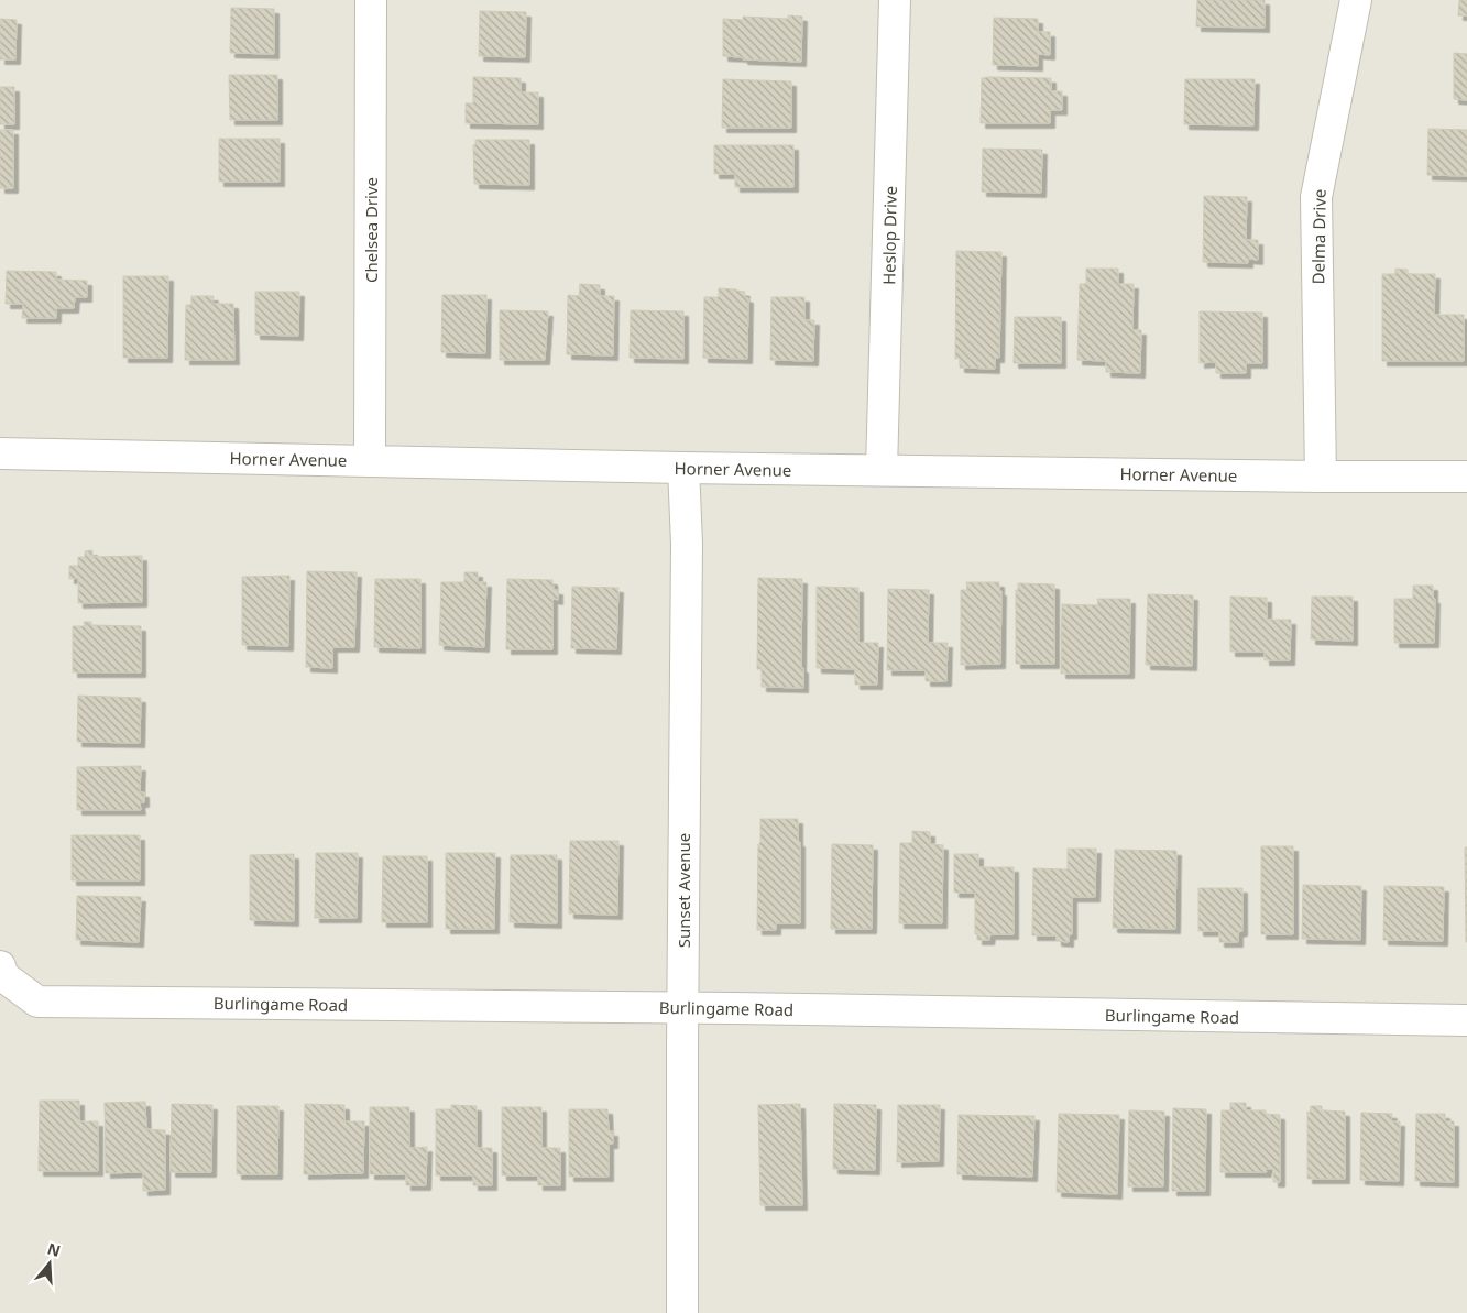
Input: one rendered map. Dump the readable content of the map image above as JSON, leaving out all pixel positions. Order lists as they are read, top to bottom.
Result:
{
  "streets": {
    "street": [
      "Chelsea Drive",
      "Heslop Drive",
      "Delma Drive",
      "Horner Avenue",
      "Sunset Avenue",
      "Burlingame Road"
    ]
  },
  "crossings": [
    ["Chelsea Drive", "Horner Avenue"],
    ["Heslop Drive", "Horner Avenue"],
    ["Delma Drive", "Horner Avenue"],
    ["Horner Avenue", "Sunset Avenue"],
    ["Sunset Avenue", "Burlingame Road"]
  ],
  "north": "top"
}
